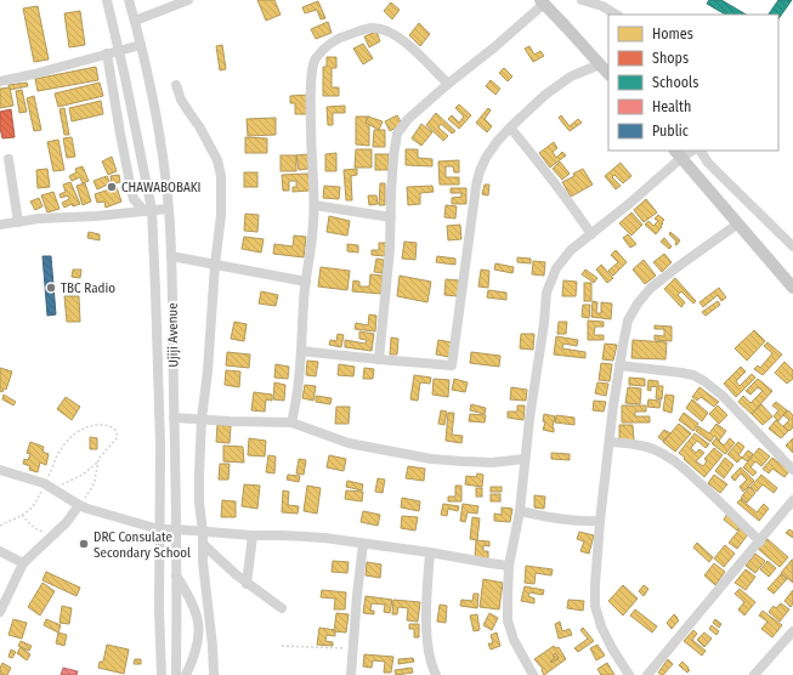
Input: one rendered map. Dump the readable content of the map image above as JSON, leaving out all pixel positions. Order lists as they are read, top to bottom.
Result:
{
  "streets": {
    "street": ["Ujiji Avenue"]
  },
  "places": ["CHAWABOBAKI", "TBC Radio", "DRC Consulate Secondary School"],
  "legend": [
    "Homes",
    "Shops",
    "Schools",
    "Health",
    "Public"
  ]
}
